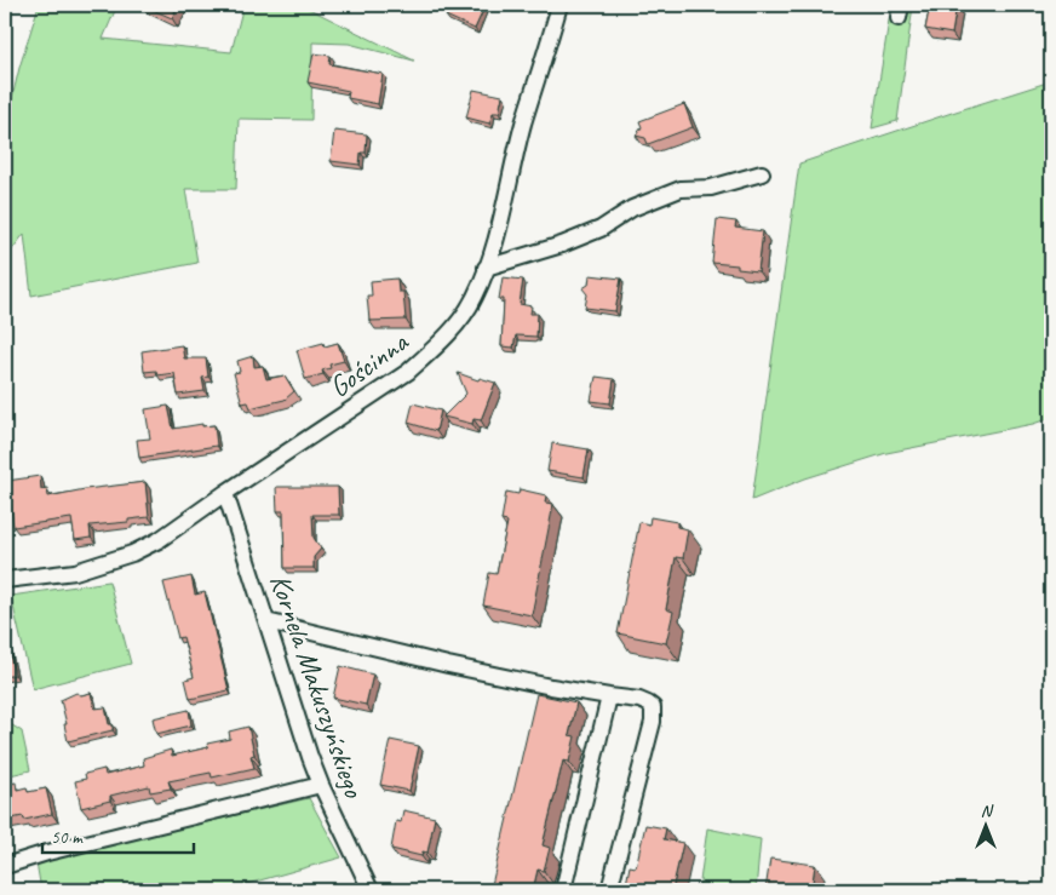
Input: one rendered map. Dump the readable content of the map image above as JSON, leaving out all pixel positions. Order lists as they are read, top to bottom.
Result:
{
  "streets": {
    "street": ["Gościnna", "Kornela Makuszyńskiego"]
  },
  "crossings": [
    ["Gościnna", "Kornela Makuszyńskiego"]
  ],
  "scale_bar": "50 m",
  "north": "top"
}
